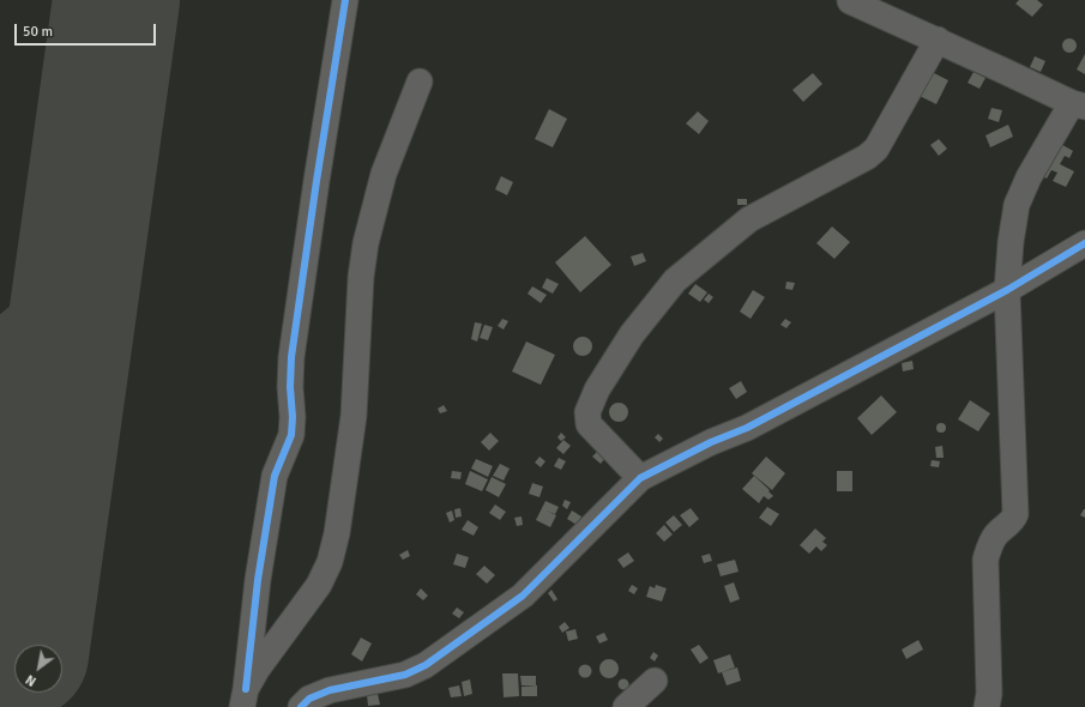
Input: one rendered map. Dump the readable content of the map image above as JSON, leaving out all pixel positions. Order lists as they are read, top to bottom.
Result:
{
  "scale_bar": "50 m",
  "north": "bottom left"
}
